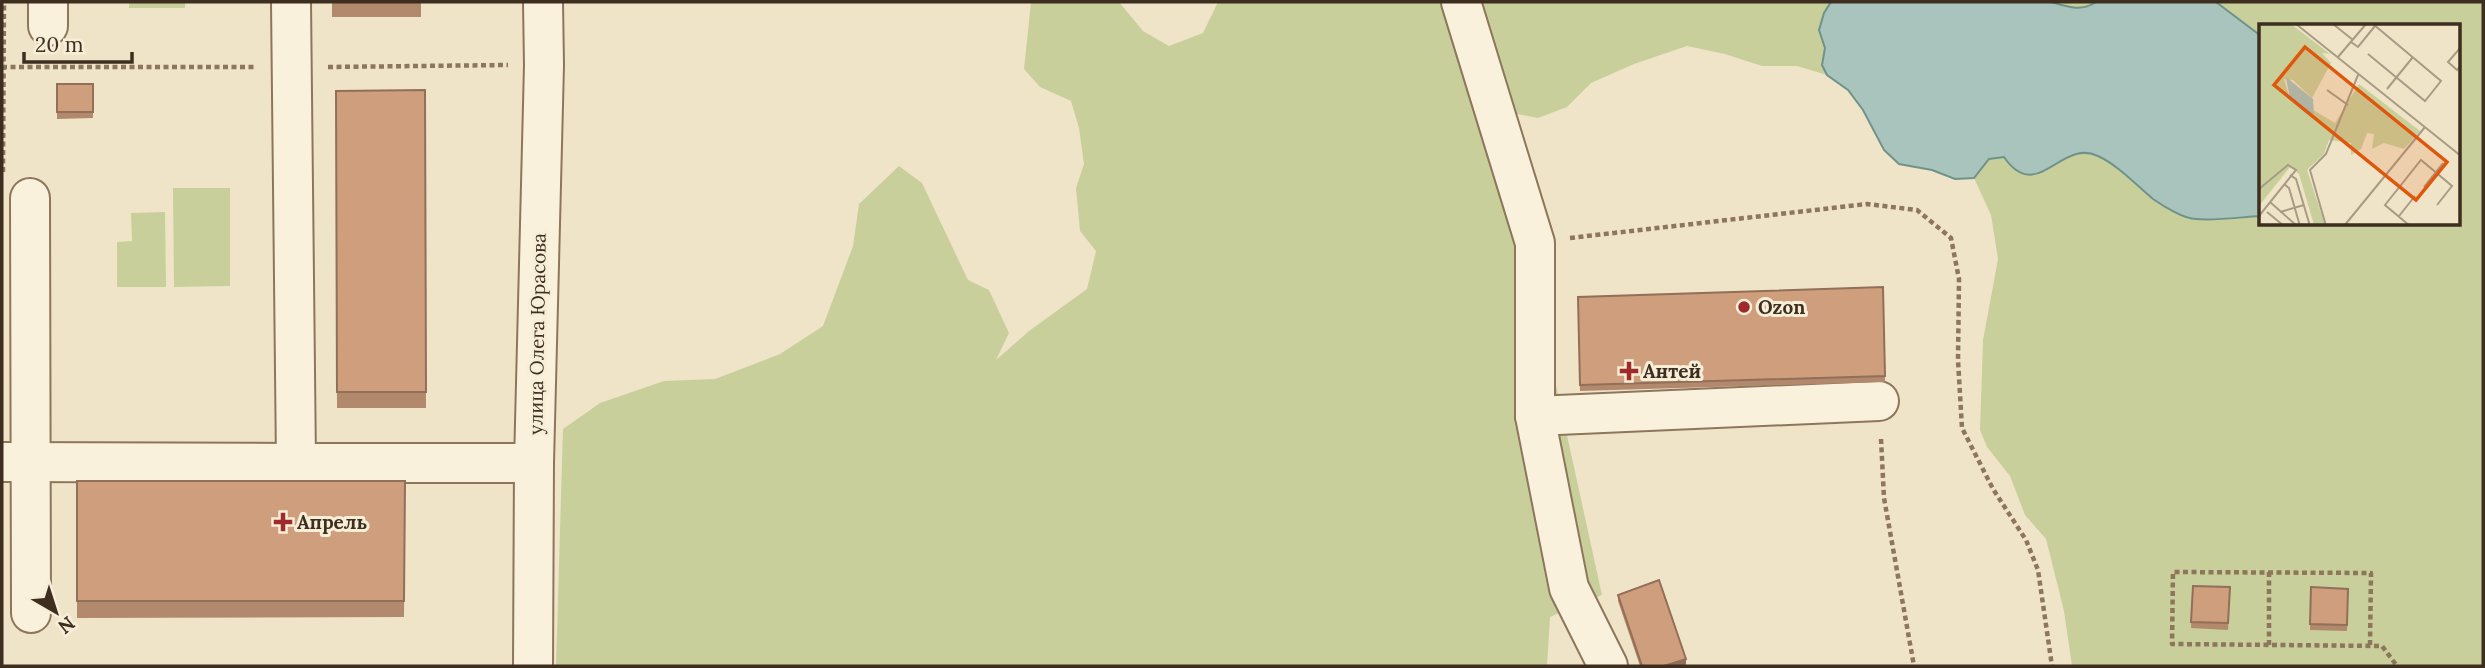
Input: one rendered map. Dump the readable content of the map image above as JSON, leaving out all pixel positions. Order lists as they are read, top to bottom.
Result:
{
  "streets": {
    "street": ["улица Олега Юрасова"]
  },
  "places": {
    "other": ["Ozon"],
    "health": ["Антей", "Апрель"]
  },
  "scale_bar": "20 m",
  "north": "bottom right"
}
